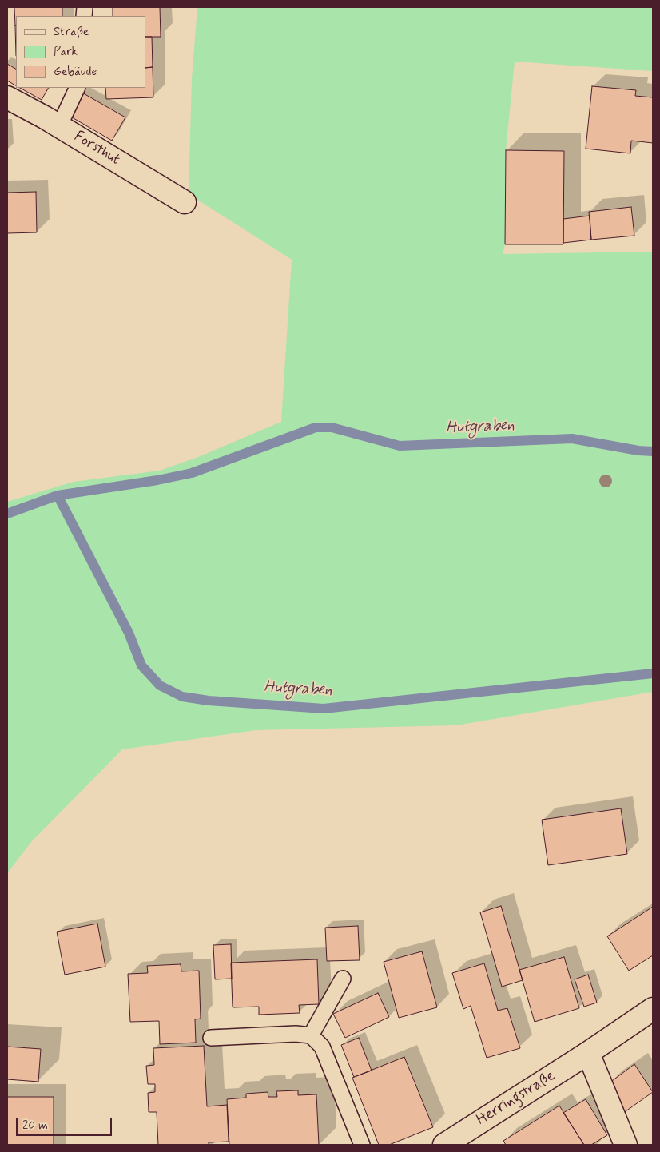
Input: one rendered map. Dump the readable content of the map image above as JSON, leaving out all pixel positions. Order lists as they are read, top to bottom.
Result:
{
  "streets": {
    "street": ["Forsthut", "Herringstraße"]
  },
  "water": ["Hutgraben"],
  "legend": ["Straße", "Park", "Gebäude"],
  "scale_bar": "20 m"
}
